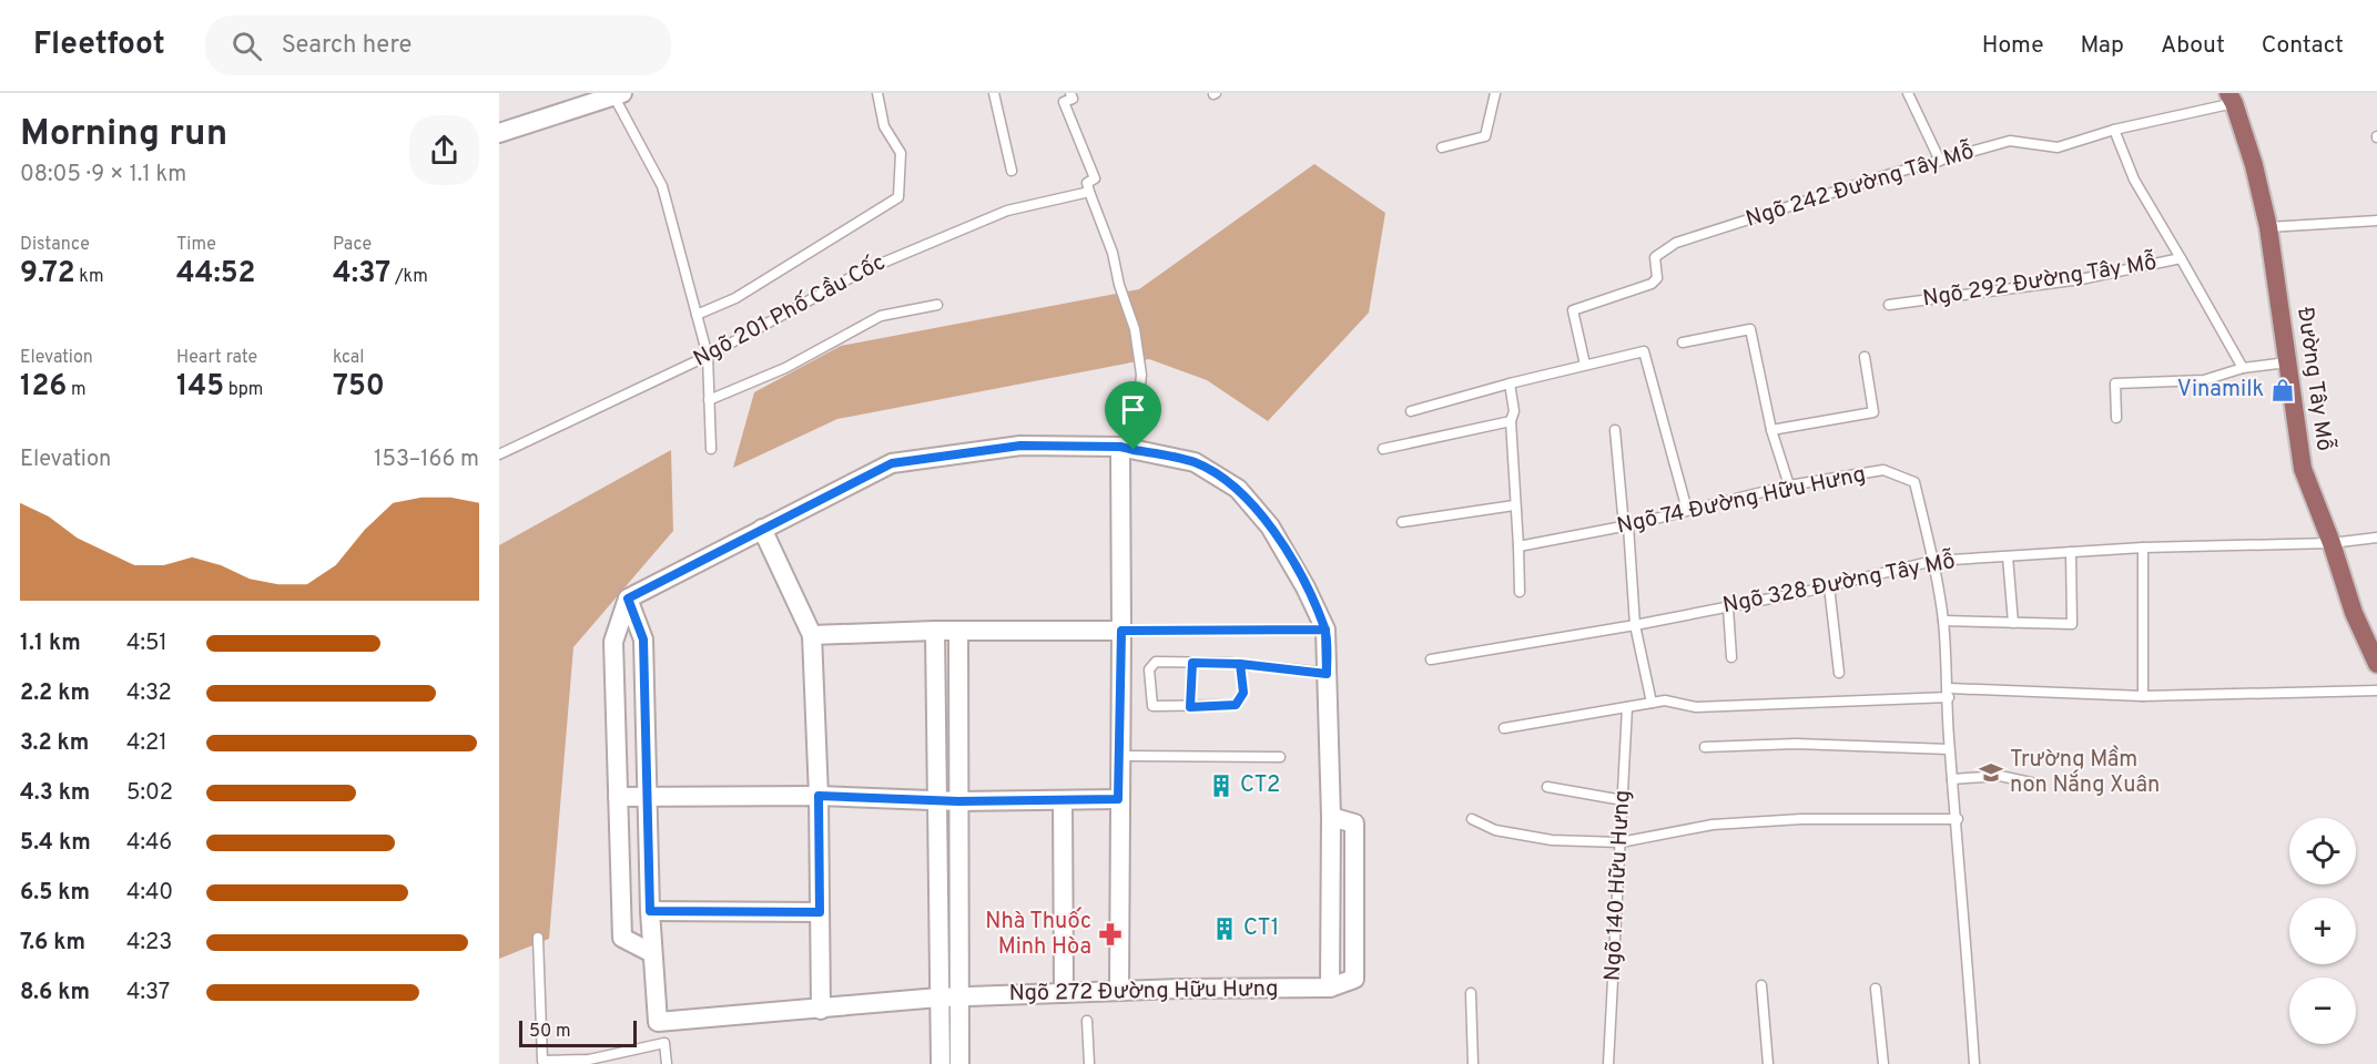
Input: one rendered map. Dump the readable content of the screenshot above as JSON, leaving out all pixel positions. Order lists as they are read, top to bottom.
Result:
{
  "streets": {
    "main road": ["Đường Tây Mỗ"],
    "street": ["Ngõ 272 Đường Hữu Hưng"],
    "lane": [
      "Ngõ 242 Đường Tây Mỗ",
      "Ngõ 292 Đường Tây Mỗ",
      "Ngõ 201 Phố Cầu Cốc",
      "Ngõ 74 Đường Hữu Hưng",
      "Ngõ 328 Đường Tây Mỗ",
      "Ngõ 140 Hữu Hưng"
    ]
  },
  "crossings": [
    ["Ngõ 242 Đường Tây Mỗ", "Đường Tây Mỗ"],
    ["Đường Tây Mỗ", "Ngõ 328 Đường Tây Mỗ"],
    ["Ngõ 74 Đường Hữu Hưng", "Ngõ 328 Đường Tây Mỗ"]
  ],
  "places": {
    "shop": ["Vinamilk"],
    "school or university": ["Trường Mầm non Nắng Xuân"],
    "building": ["CT2", "CT1"],
    "pharmacy": ["Nhà Thuốc Minh Hòa"]
  },
  "scale_bar": "50 m",
  "page": {
    "header": "Fleetfoot",
    "search": "Search here",
    "nav": [
      "Home",
      "Map",
      "About",
      "Contact"
    ],
    "heading": ["Morning run", "08:05 · 9 × 1.1 km"],
    "stats": [
      ["Distance", "9.72 km"],
      ["Time", "44:52"],
      ["Pace", "4:37 /km"],
      ["Elevation", "126 m"],
      ["Heart rate", "145 bpm"],
      ["kcal", "750"]
    ],
    "chart": ["Elevation", "153–166 m"],
    "list": [
      {
        "name": "1.1 km",
        "note": "4:51"
      },
      {
        "name": "2.2 km",
        "note": "4:32"
      },
      {
        "name": "3.2 km",
        "note": "4:21"
      },
      {
        "name": "4.3 km",
        "note": "5:02"
      },
      {
        "name": "5.4 km",
        "note": "4:46"
      },
      {
        "name": "6.5 km",
        "note": "4:40"
      },
      {
        "name": "7.6 km",
        "note": "4:23"
      },
      {
        "name": "8.6 km",
        "note": "4:37"
      }
    ],
    "map_buttons": ["+", "−"],
    "scale": "50 m"
  }
}
